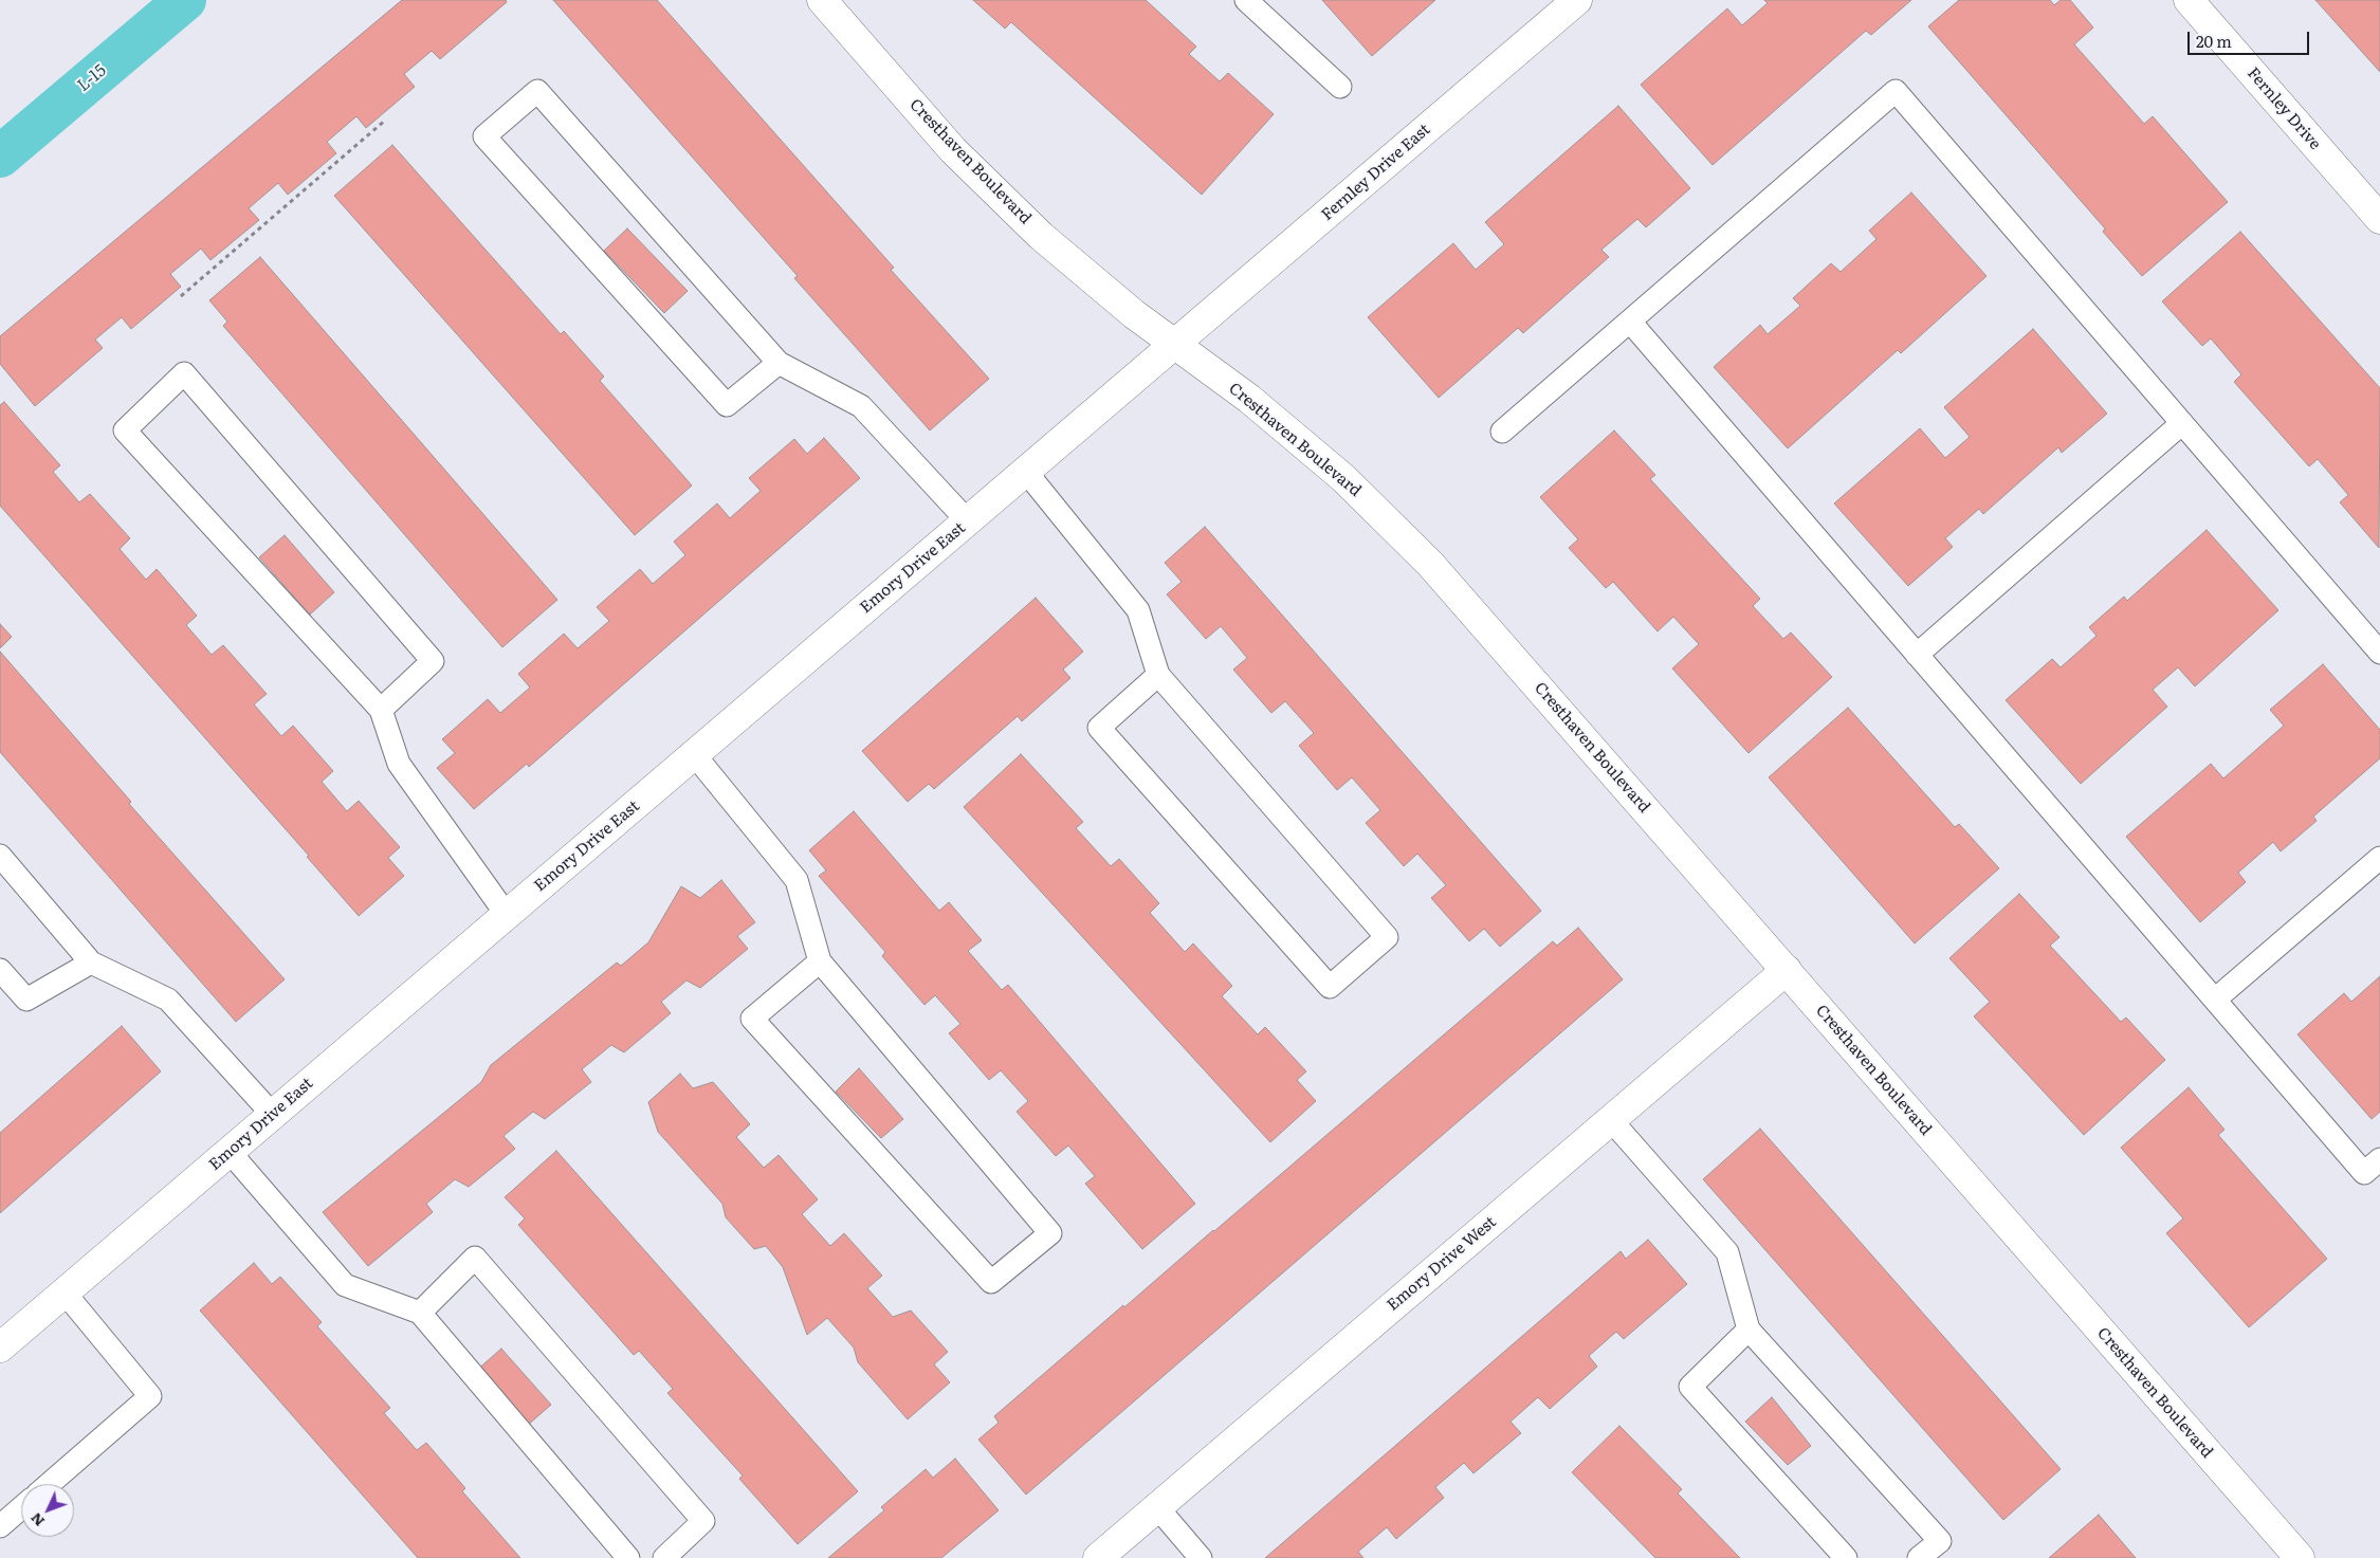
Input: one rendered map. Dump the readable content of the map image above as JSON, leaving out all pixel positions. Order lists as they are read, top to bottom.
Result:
{
  "streets": {
    "street": [
      "Fernley Drive",
      "Cresthaven Boulevard",
      "Fernley Drive East",
      "Emory Drive East",
      "Emory Drive West"
    ]
  },
  "crossings": [
    ["Cresthaven Boulevard", "Fernley Drive East"],
    ["Cresthaven Boulevard", "Emory Drive East"],
    ["Cresthaven Boulevard", "Emory Drive West"],
    ["Fernley Drive East", "Emory Drive East"]
  ],
  "water": ["L-15"],
  "scale_bar": "20 m",
  "north": "bottom left"
}
